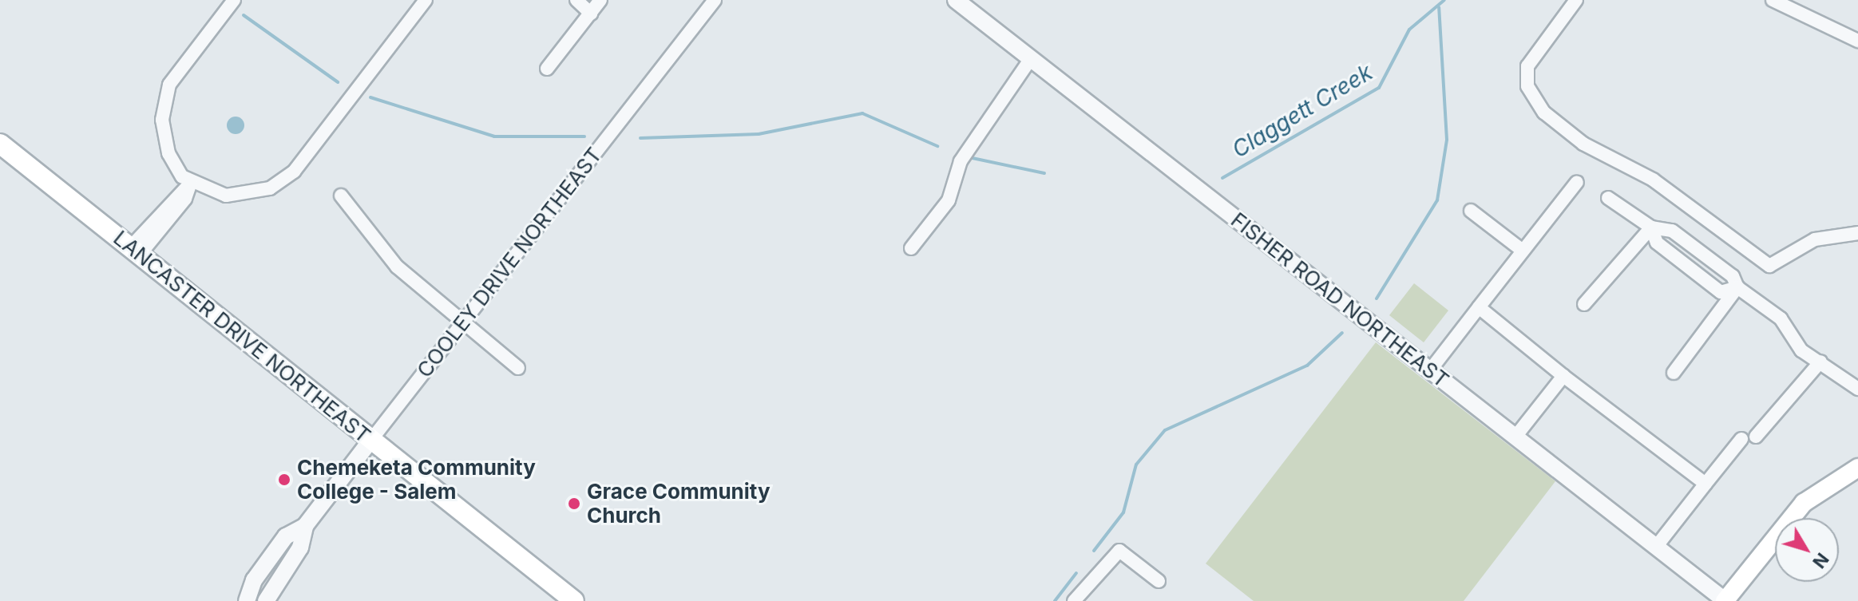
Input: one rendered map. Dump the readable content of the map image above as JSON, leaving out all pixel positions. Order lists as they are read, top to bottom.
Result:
{
  "streets": {
    "main road": ["LANCASTER DRIVE NORTHEAST"],
    "street": ["COOLEY DRIVE NORTHEAST", "FISHER ROAD NORTHEAST"]
  },
  "crossings": [
    ["COOLEY DRIVE NORTHEAST", "LANCASTER DRIVE NORTHEAST"]
  ],
  "water": ["Claggett Creek"],
  "places": ["Chemeketa Community College - Salem", "Grace Community Church"],
  "north": "bottom right"
}
